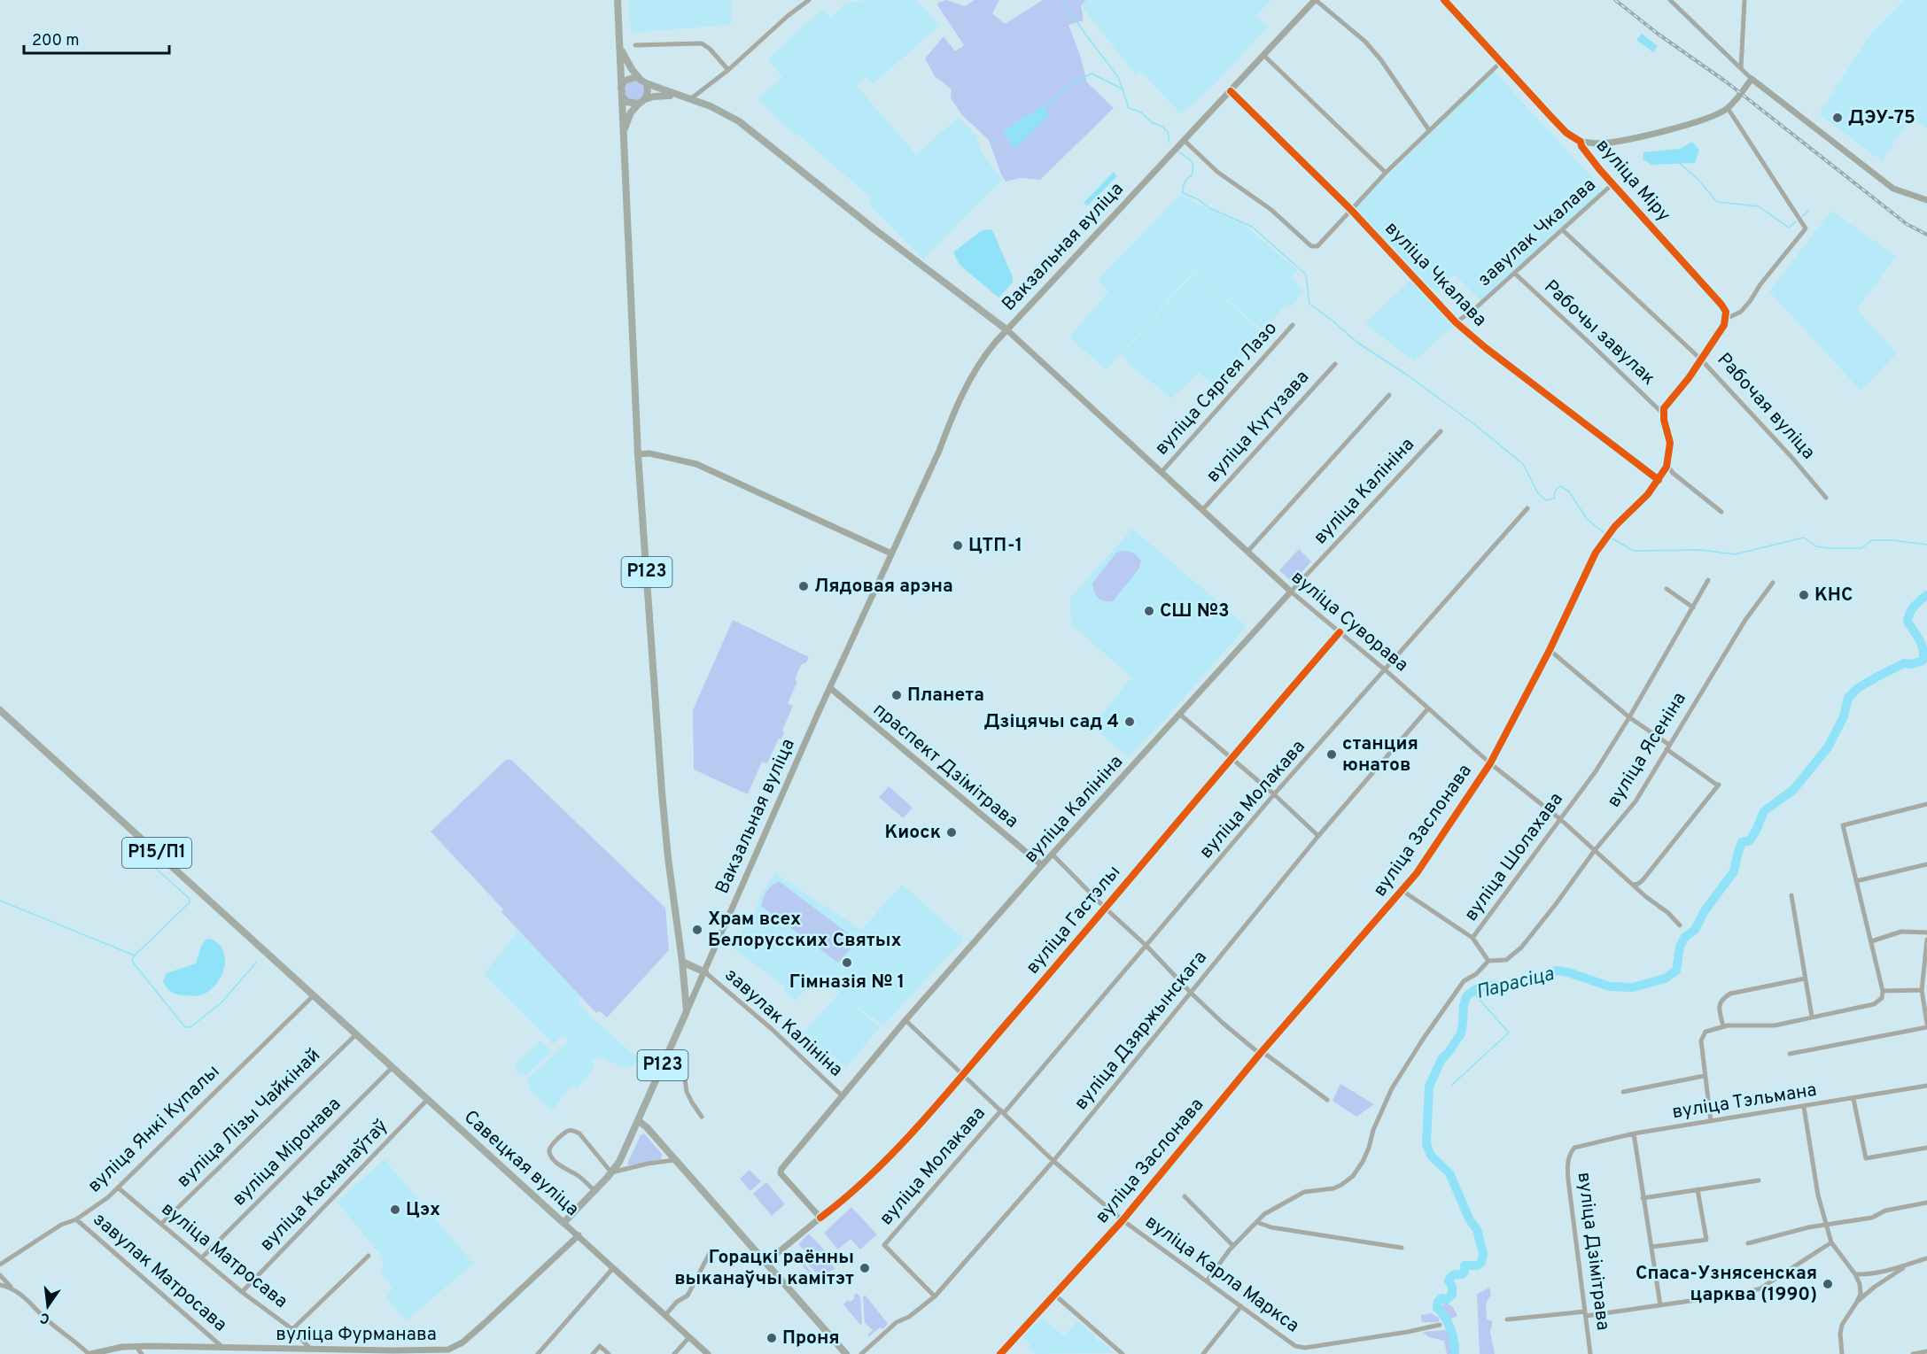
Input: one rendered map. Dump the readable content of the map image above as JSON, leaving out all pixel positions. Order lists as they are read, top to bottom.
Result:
{
  "streets": {
    "main road": [
      "вуліца Міру",
      "Вакзальная вуліца",
      "вуліца Калініна",
      "Р123",
      "вуліца Суворава",
      "праспект Дзімітрава",
      "вуліца Заслонава",
      "Р15/П1",
      "вуліца Гастэлы",
      "Савецкая вуліца",
      "вуліца Фурманава"
    ],
    "street": [
      "завулак Чкалава",
      "вуліца Чкалава",
      "Рабочы завулак",
      "вуліца Сяргея Лазо",
      "Рабочая вуліца",
      "вуліца Кутузава",
      "вуліца Ясеніна",
      "вуліца Молакава",
      "вуліца Шолахава",
      "завулак Калініна",
      "вуліца Дзяржынскага",
      "вуліца Тэльмана",
      "вуліца Лізы Чайкінай",
      "вуліца Янкі Купалы",
      "вуліца Міронава",
      "вуліца Касманаўтаў",
      "вуліца Дзімітрава",
      "вуліца Матросава",
      "завулак Матросава",
      "вуліца Карла Маркса"
    ]
  },
  "crossings": [
    ["вуліца Міру", "завулак Чкалава"],
    ["завулак Чкалава", "вуліца Чкалава"],
    ["завулак Чкалава", "Рабочы завулак"],
    ["завулак Чкалава", "Рабочая вуліца"],
    ["Вакзальная вуліца", "вуліца Чкалава"],
    ["Вакзальная вуліца", "Р123"],
    ["Вакзальная вуліца", "вуліца Суворава"],
    ["Вакзальная вуліца", "праспект Дзімітрава"],
    ["Вакзальная вуліца", "завулак Калініна"],
    ["Вакзальная вуліца", "Савецкая вуліца"],
    ["вуліца Чкалава", "вуліца Заслонава"],
    ["Рабочы завулак", "вуліца Заслонава"],
    ["вуліца Сяргея Лазо", "вуліца Суворава"],
    ["вуліца Кутузава", "вуліца Суворава"],
    ["вуліца Калініна", "вуліца Суворава"],
    ["вуліца Калініна", "праспект Дзімітрава"],
    ["вуліца Калініна", "вуліца Гастэлы"],
    ["вуліца Калініна", "завулак Калініна"],
    ["вуліца Калініна", "вуліца Карла Маркса"],
    ["вуліца Суворава", "вуліца Ясеніна"],
    ["вуліца Суворава", "вуліца Молакава"],
    ["вуліца Суворава", "вуліца Заслонава"],
    ["вуліца Суворава", "вуліца Шолахава"],
    ["вуліца Суворава", "вуліца Гастэлы"],
    ["вуліца Суворава", "вуліца Дзяржынскага"],
    ["вуліца Ясеніна", "вуліца Шолахава"],
    ["вуліца Молакава", "вуліца Дзяржынскага"],
    ["вуліца Молакава", "вуліца Карла Маркса"],
    ["вуліца Заслонава", "вуліца Карла Маркса"],
    ["Р15/П1", "вуліца Янкі Купалы"],
    ["Р15/П1", "Савецкая вуліца"],
    ["вуліца Гастэлы", "вуліца Карла Маркса"],
    ["вуліца Дзяржынскага", "вуліца Карла Маркса"],
    ["вуліца Тэльмана", "вуліца Дзімітрава"],
    ["вуліца Лізы Чайкінай", "Савецкая вуліца"],
    ["вуліца Лізы Чайкінай", "вуліца Матросава"],
    ["вуліца Янкі Купалы", "Савецкая вуліца"],
    ["вуліца Янкі Купалы", "вуліца Матросава"],
    ["вуліца Янкі Купалы", "завулак Матросава"],
    ["вуліца Міронава", "Савецкая вуліца"],
    ["вуліца Міронава", "вуліца Матросава"],
    ["Савецкая вуліца", "вуліца Касманаўтаў"],
    ["Савецкая вуліца", "вуліца Фурманава"],
    ["вуліца Касманаўтаў", "вуліца Матросава"],
    ["вуліца Матросава", "вуліца Фурманава"],
    ["завулак Матросава", "вуліца Фурманава"]
  ],
  "water": ["Парасіца"],
  "places": [
    "ДЭУ-75",
    "ЦТП-1",
    "Лядовая арэна",
    "КНС",
    "СШ №3",
    "Планета",
    "Дзіцячы сад 4",
    "станция юнатов",
    "Киоск",
    "Храм всех Белорусских Святых",
    "Гімназія № 1",
    "Цэх",
    "Горацкі раённы выканаўчы камітэт",
    "Спаса-Узнясенская царква (1990)",
    "Проня"
  ],
  "scale_bar": "200 m",
  "north": "bottom"
}
